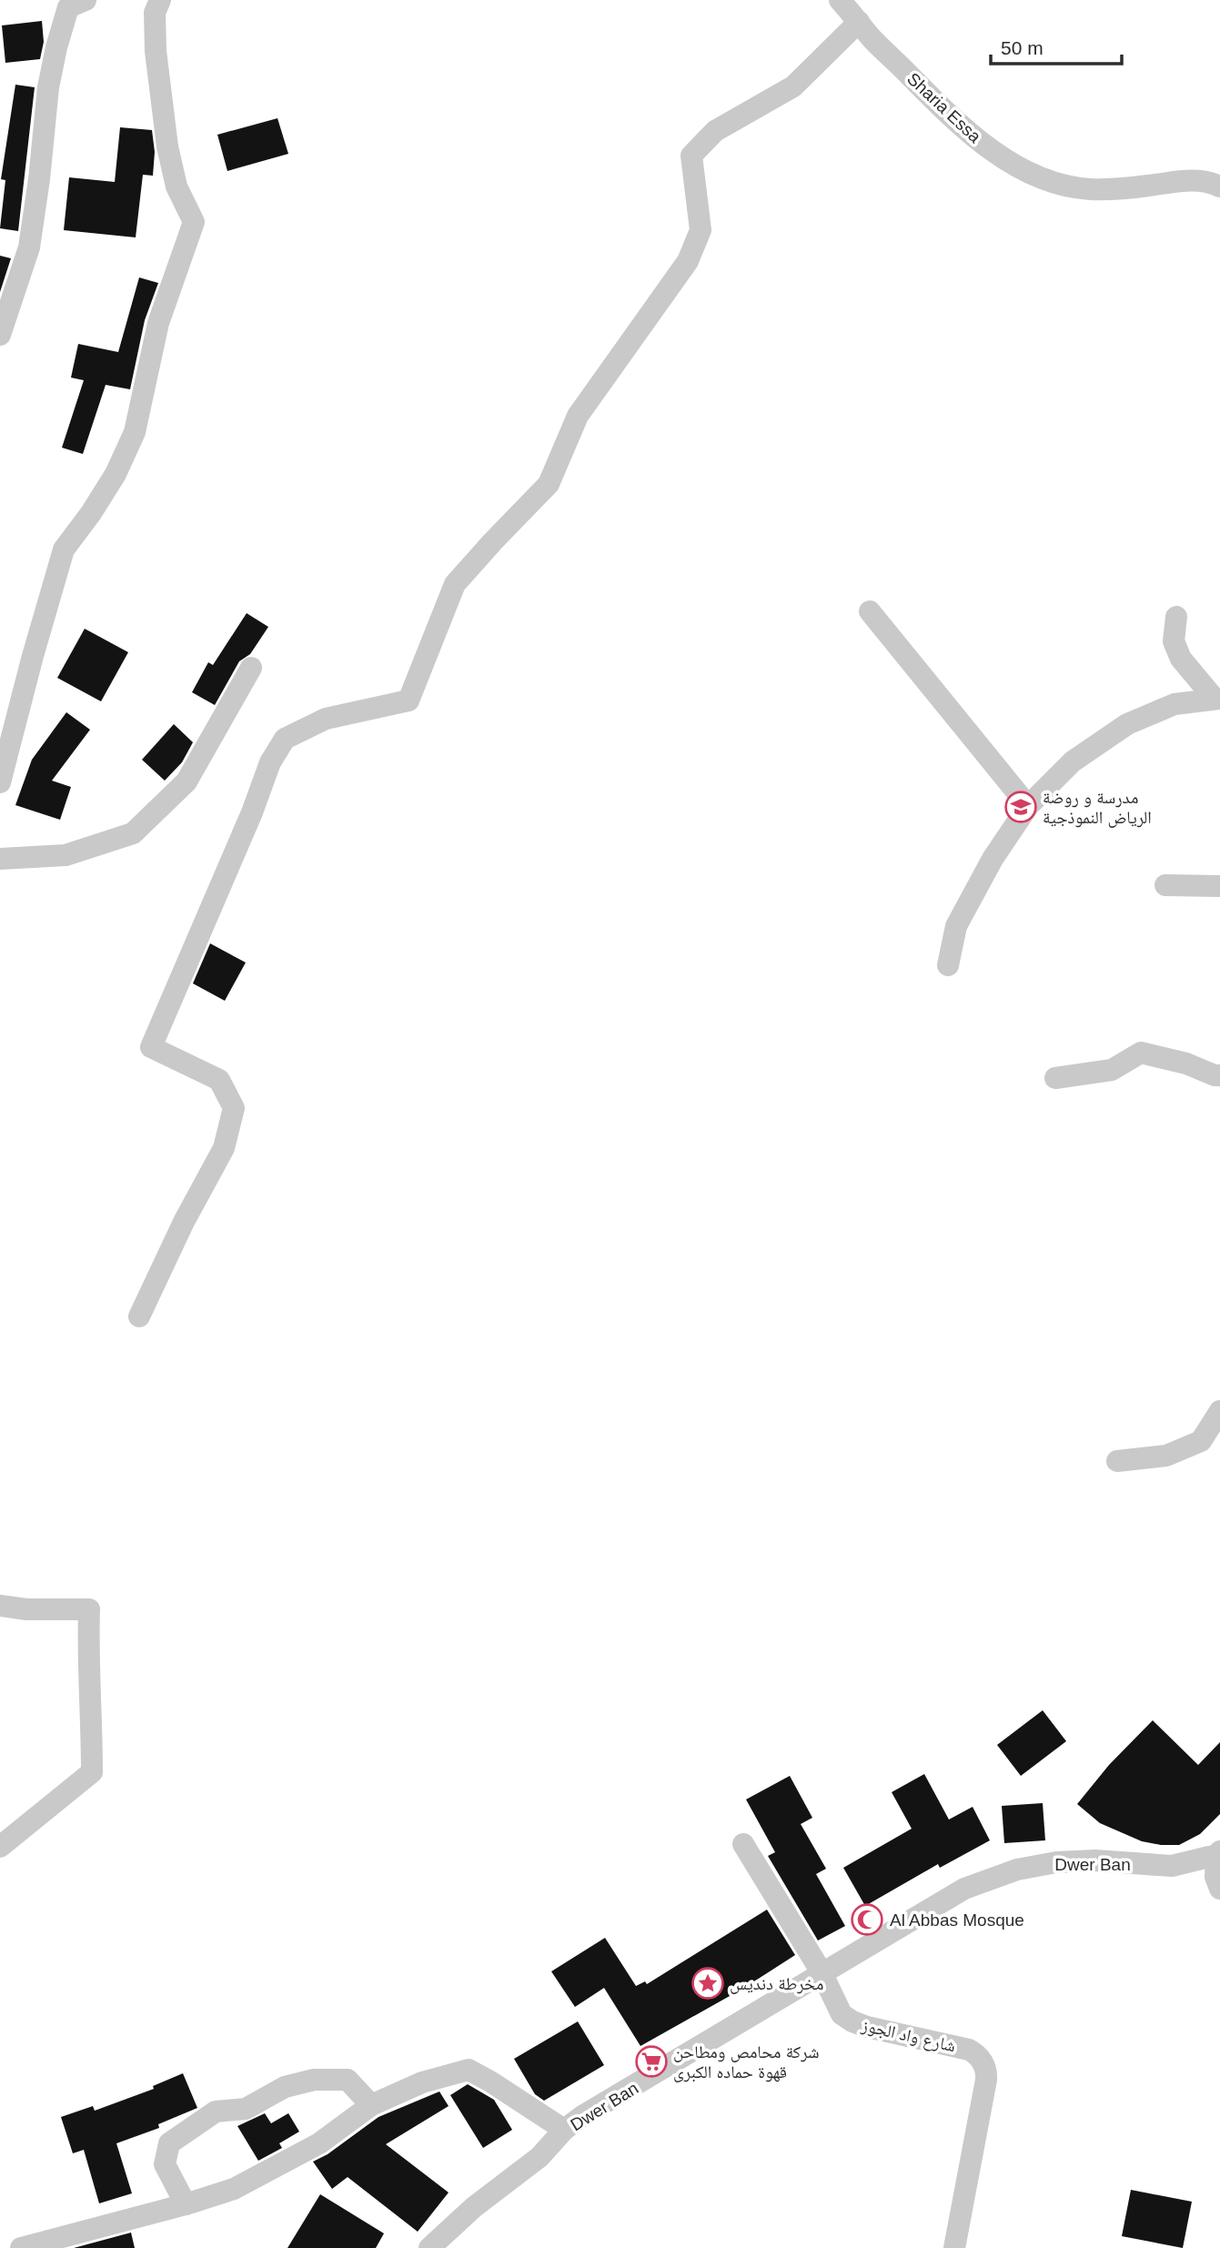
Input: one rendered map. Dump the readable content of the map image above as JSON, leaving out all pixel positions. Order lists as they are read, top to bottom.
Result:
{
  "streets": {
    "street": ["Sharia Essa", "Dwer Ban", "شارع واد الجوز"]
  },
  "crossings": [
    ["Dwer Ban", "شارع واد الجوز"]
  ],
  "places": {
    "school or university": ["مدرسة و روضة الرياض النموذجية"],
    "mosque": ["Al Abbas Mosque"],
    "place": ["مخرطة دنديس"],
    "supermarket": ["شركة محامص ومطاحن قهوة حماده الكبرى"]
  },
  "scale_bar": "50 m"
}
